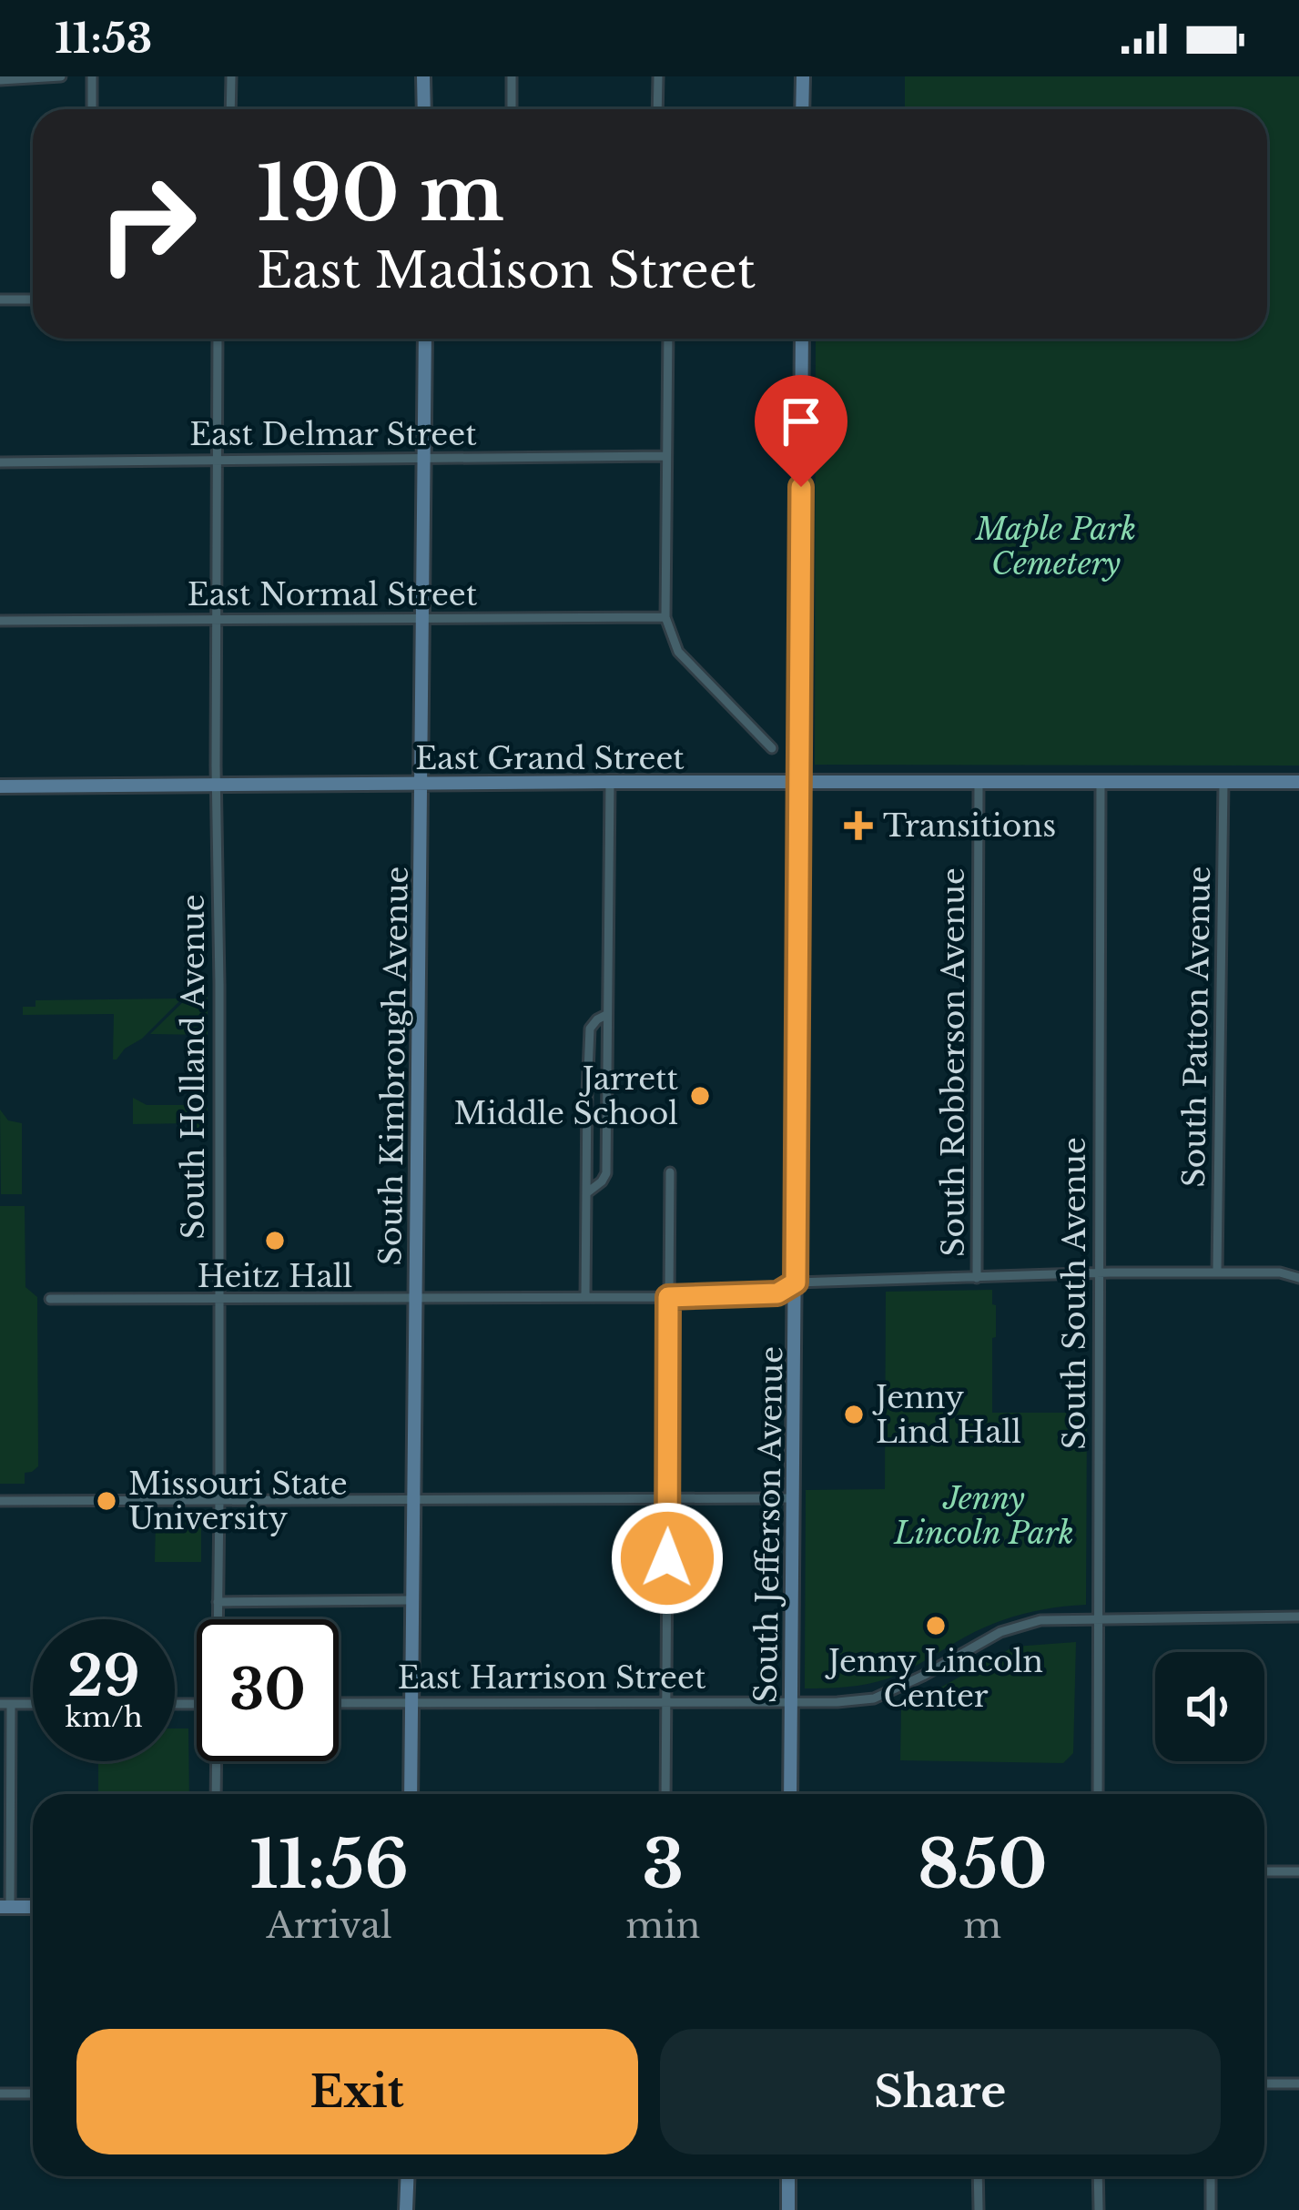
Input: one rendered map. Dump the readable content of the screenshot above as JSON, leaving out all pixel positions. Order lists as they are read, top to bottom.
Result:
{
  "streets": {
    "main road": ["East Grand Street", "South Kimbrough Avenue", "South Jefferson Avenue"],
    "street": [
      "East Delmar Street",
      "East Normal Street",
      "South Patton Avenue",
      "South Robberson Avenue",
      "South Holland Avenue",
      "South South Avenue",
      "East Harrison Street"
    ]
  },
  "crossings": [
    ["East Delmar Street", "South Kimbrough Avenue"],
    ["East Delmar Street", "South Holland Avenue"],
    ["East Normal Street", "South Kimbrough Avenue"],
    ["East Normal Street", "South Holland Avenue"],
    ["East Grand Street", "South Patton Avenue"],
    ["East Grand Street", "South Robberson Avenue"],
    ["East Grand Street", "South Kimbrough Avenue"],
    ["East Grand Street", "South Holland Avenue"],
    ["East Grand Street", "South South Avenue"],
    ["East Grand Street", "South Jefferson Avenue"],
    ["South Kimbrough Avenue", "East Harrison Street"],
    ["South South Avenue", "East Harrison Street"],
    ["South Jefferson Avenue", "East Harrison Street"]
  ],
  "parks": ["Maple Park Cemetery", "Jenny Lincoln Park"],
  "places": {
    "health": ["Transitions"],
    "other": [
      "Jarrett Middle School",
      "Heitz Hall",
      "Jenny Lind Hall",
      "Missouri State University",
      "Jenny Lincoln Center"
    ]
  },
  "page": {
    "status": "11:53",
    "turn": ["190 m", "East Madison Street"],
    "speed": "29 km/h",
    "limit": "30",
    "eta": [
      "11:56",
      "Arrival",
      "3",
      "min",
      "850",
      "m"
    ],
    "buttons": ["Exit", "Share"]
  }
}
